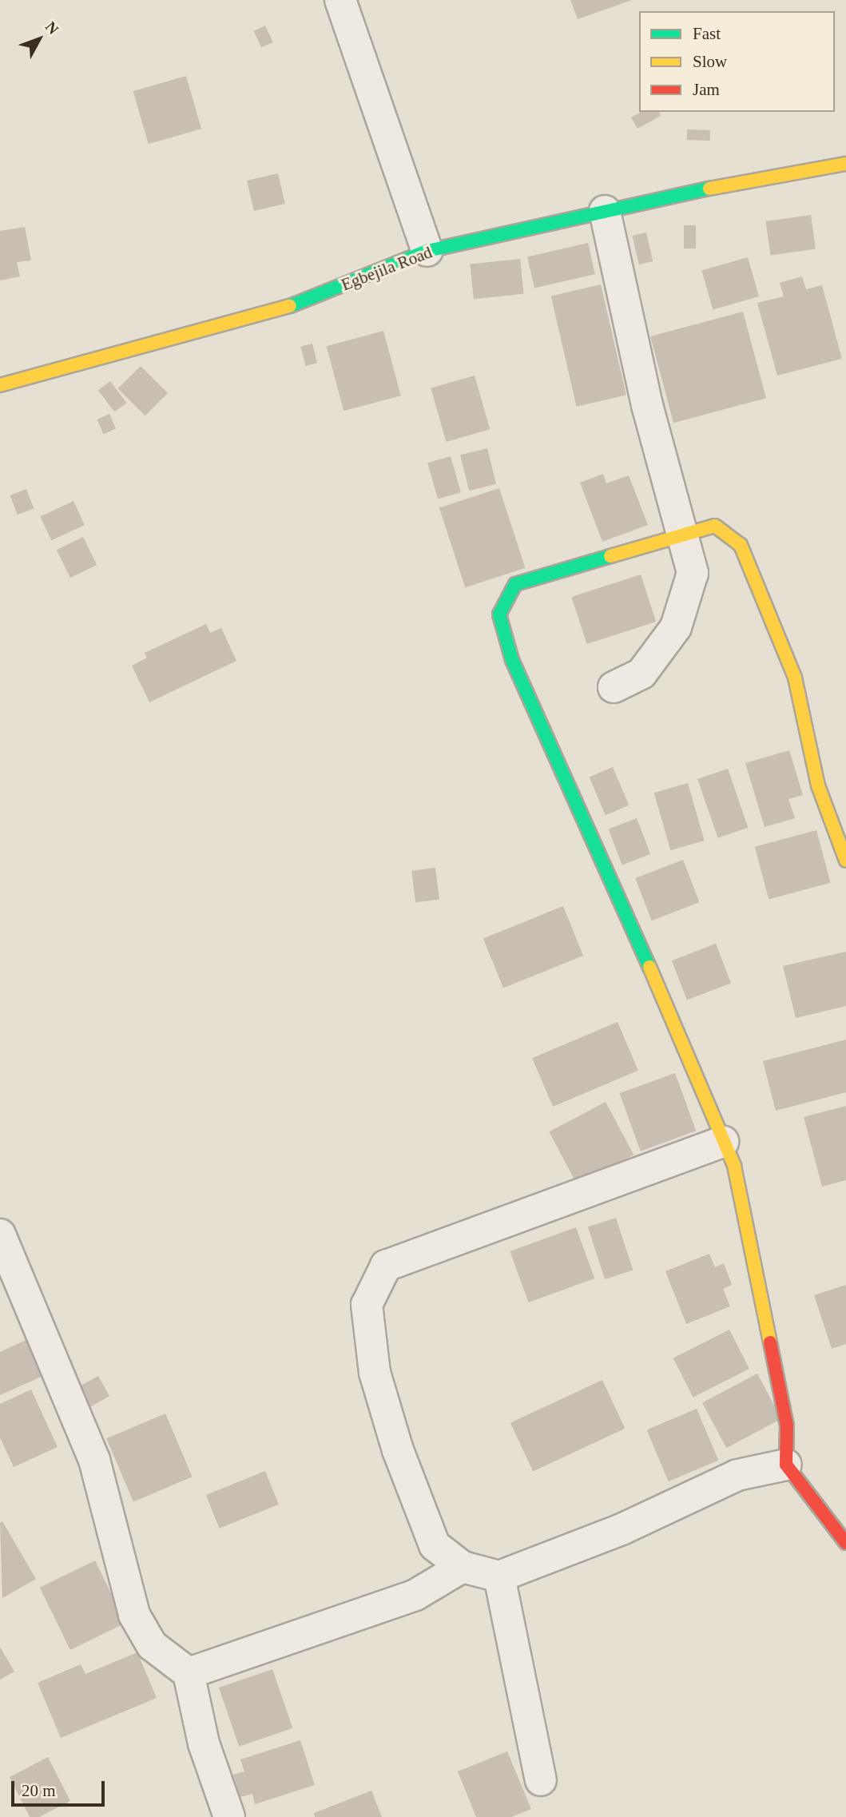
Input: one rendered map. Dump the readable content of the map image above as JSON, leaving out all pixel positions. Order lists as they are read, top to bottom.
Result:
{
  "streets": {
    "street": ["Egbejila Road"]
  },
  "legend": ["Fast", "Slow", "Jam"],
  "scale_bar": "20 m",
  "north": "top right"
}
